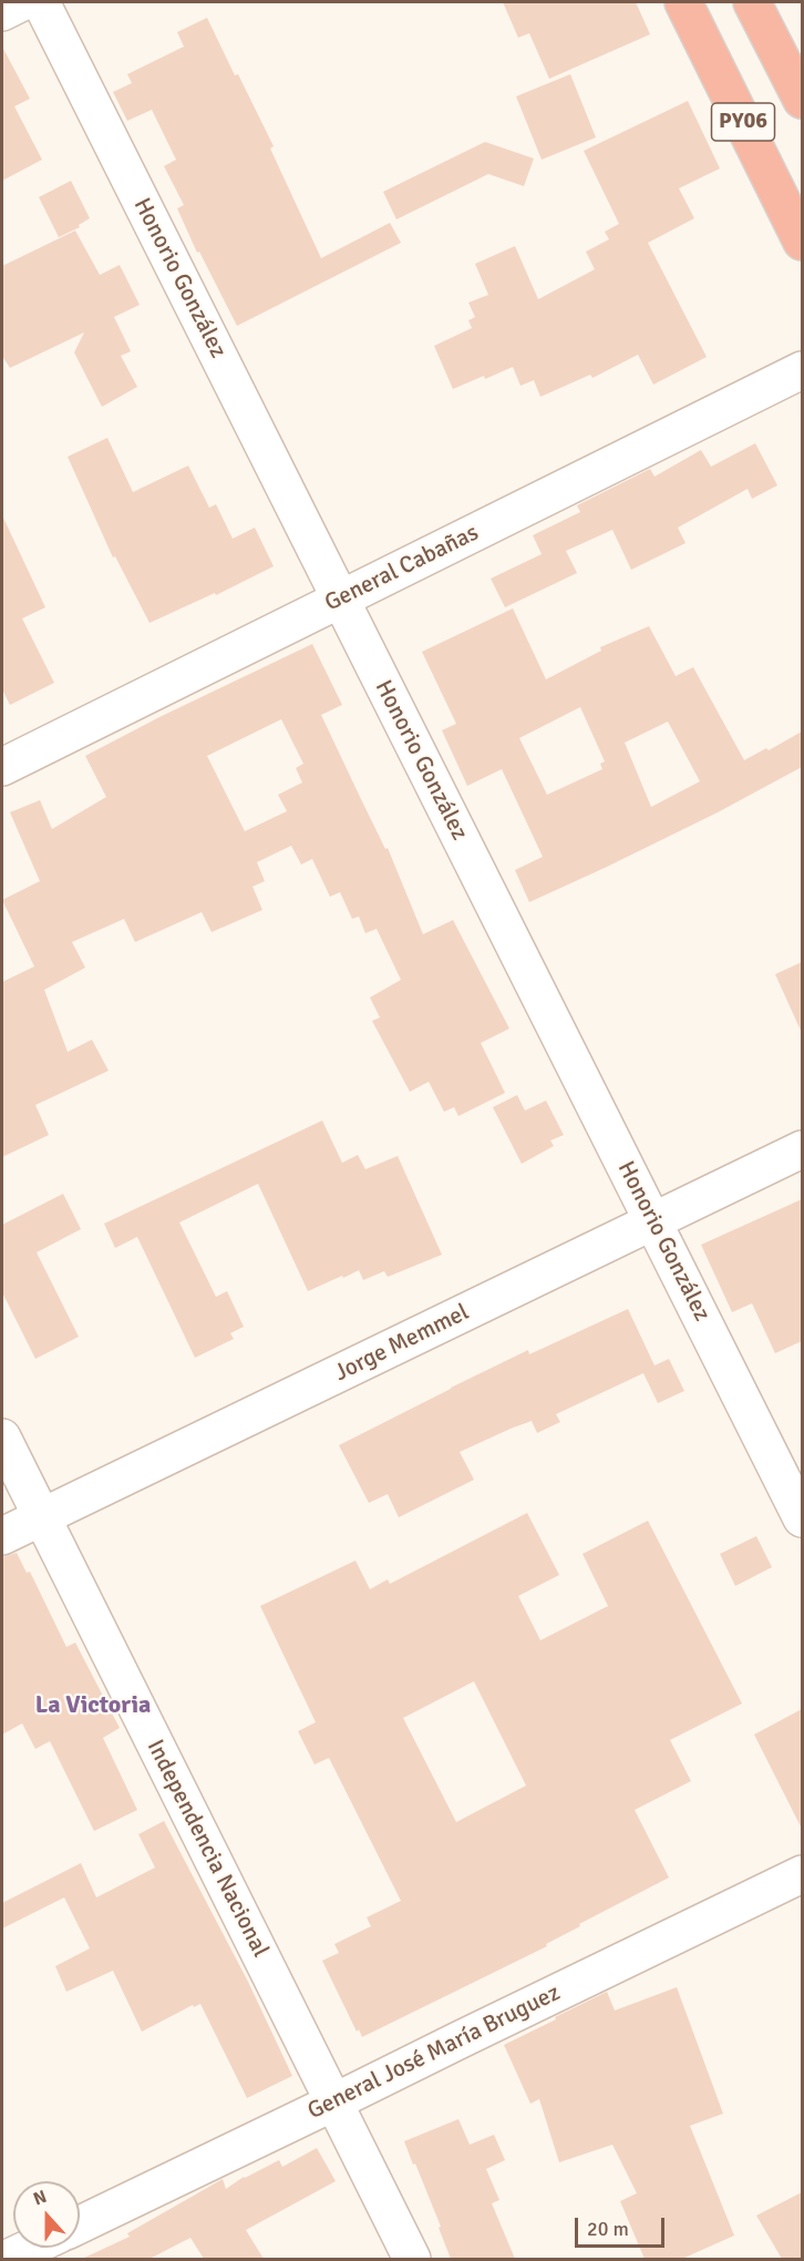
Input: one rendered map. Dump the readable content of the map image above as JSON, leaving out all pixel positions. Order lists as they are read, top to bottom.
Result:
{
  "streets": {
    "highway": ["PY06"],
    "street": [
      "Honorio González",
      "General Cabañas",
      "Jorge Memmel",
      "Independencia Nacional",
      "General José María Bruguez"
    ]
  },
  "crossings": [
    ["Honorio González", "General Cabañas"],
    ["Honorio González", "Jorge Memmel"],
    ["Jorge Memmel", "Independencia Nacional"],
    ["Independencia Nacional", "General José María Bruguez"]
  ],
  "districts": ["La Victoria"],
  "scale_bar": "20 m",
  "north": "top"
}
